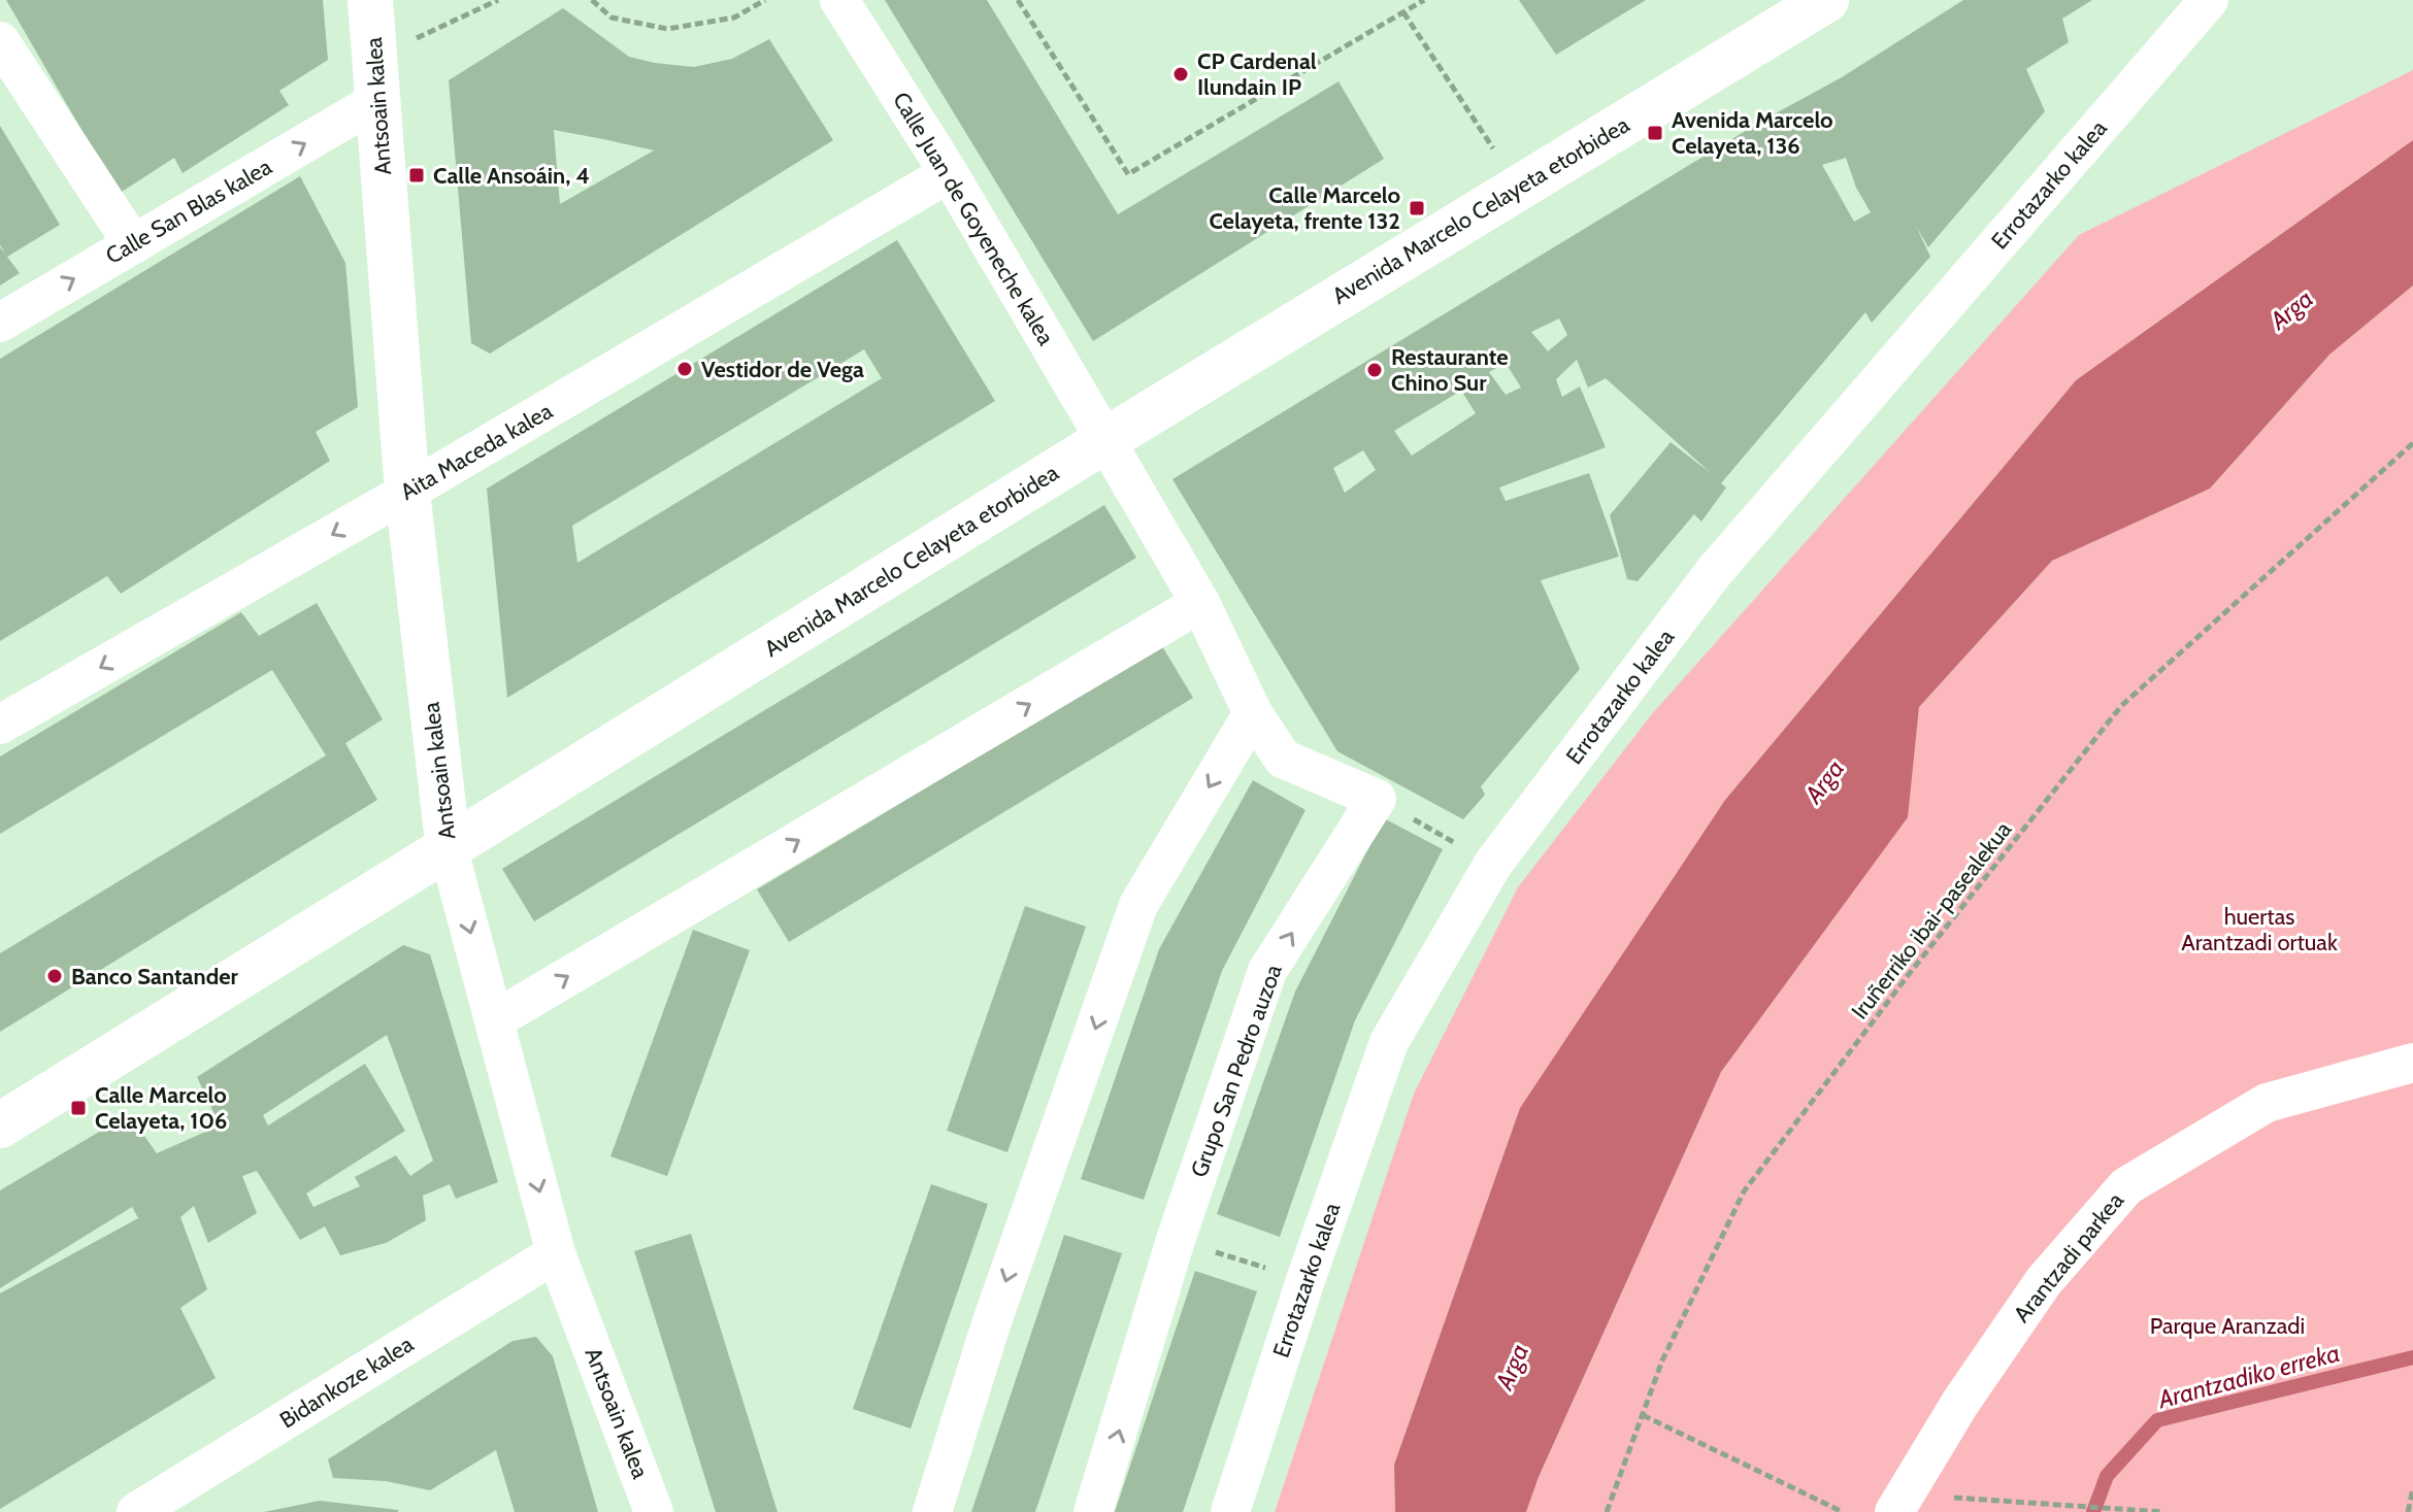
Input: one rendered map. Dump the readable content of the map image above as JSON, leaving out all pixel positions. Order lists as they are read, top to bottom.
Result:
{
  "streets": {
    "main road": ["Antsoain kalea", "Avenida Marcelo Celayeta etorbidea"],
    "street": [
      "Errotazarko kalea",
      "Calle San Blas kalea",
      "Calle Juan de Goyeneche kalea",
      "Aita Maceda kalea",
      "Grupo San Pedro auzoa",
      "Arantzadi parkea",
      "Bidankoze kalea"
    ],
    "path": ["Iruñerriko ibai-pasealekua"]
  },
  "crossings": [
    ["Antsoain kalea", "Avenida Marcelo Celayeta etorbidea"],
    ["Antsoain kalea", "Calle San Blas kalea"],
    ["Antsoain kalea", "Aita Maceda kalea"],
    ["Antsoain kalea", "Bidankoze kalea"],
    ["Avenida Marcelo Celayeta etorbidea", "Calle Juan de Goyeneche kalea"],
    ["Calle Juan de Goyeneche kalea", "Aita Maceda kalea"]
  ],
  "one_way": ["Calle San Blas kalea", "Aita Maceda kalea"],
  "water": ["Arga", "Arantzadiko erreka"],
  "parks": ["huertas Arantzadi ortuak", "Parque Aranzadi"],
  "places": {
    "other": [
      "CP Cardenal Ilundain IP",
      "Vestidor de Vega",
      "Restaurante Chino Sur",
      "Banco Santander"
    ],
    "transit": [
      "Avenida Marcelo Celayeta, 136",
      "Calle Ansoáin, 4",
      "Calle Marcelo Celayeta, frente 132",
      "Calle Marcelo Celayeta, 106"
    ]
  }
}
